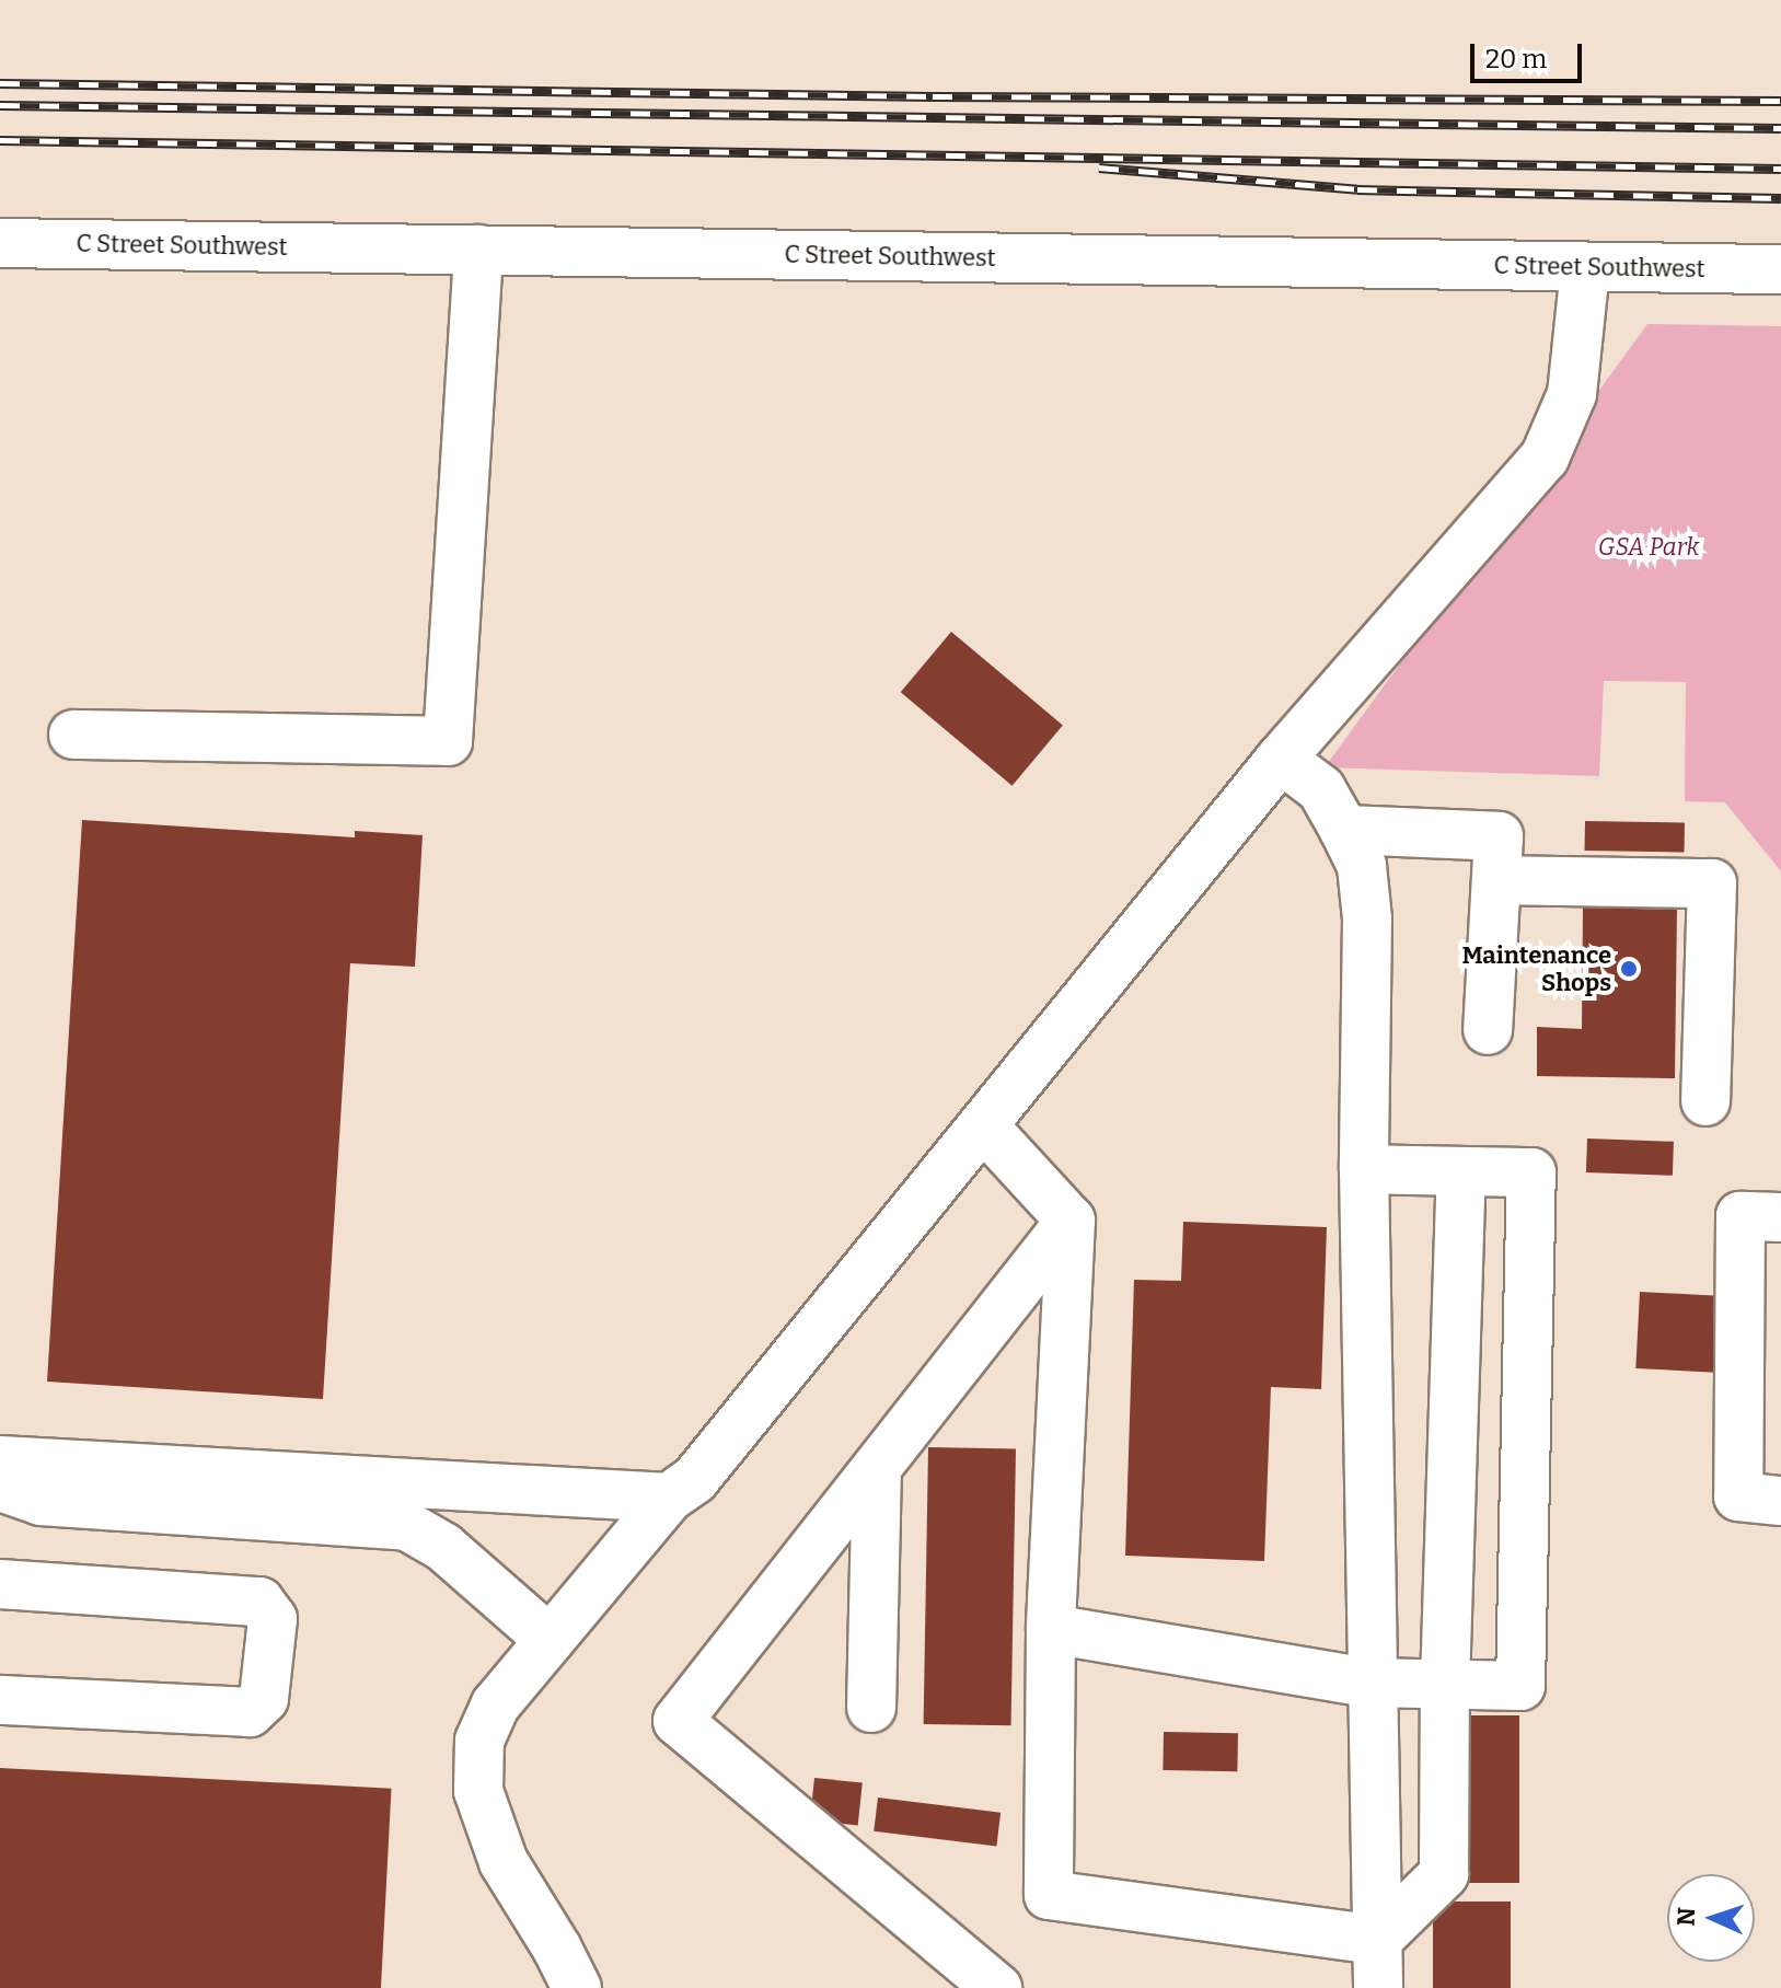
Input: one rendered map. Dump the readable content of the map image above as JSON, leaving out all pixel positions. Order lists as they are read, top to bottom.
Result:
{
  "streets": {
    "main road": ["C Street Southwest"]
  },
  "parks": ["GSA Park"],
  "places": ["Maintenance Shops"],
  "scale_bar": "20 m",
  "north": "left"
}
